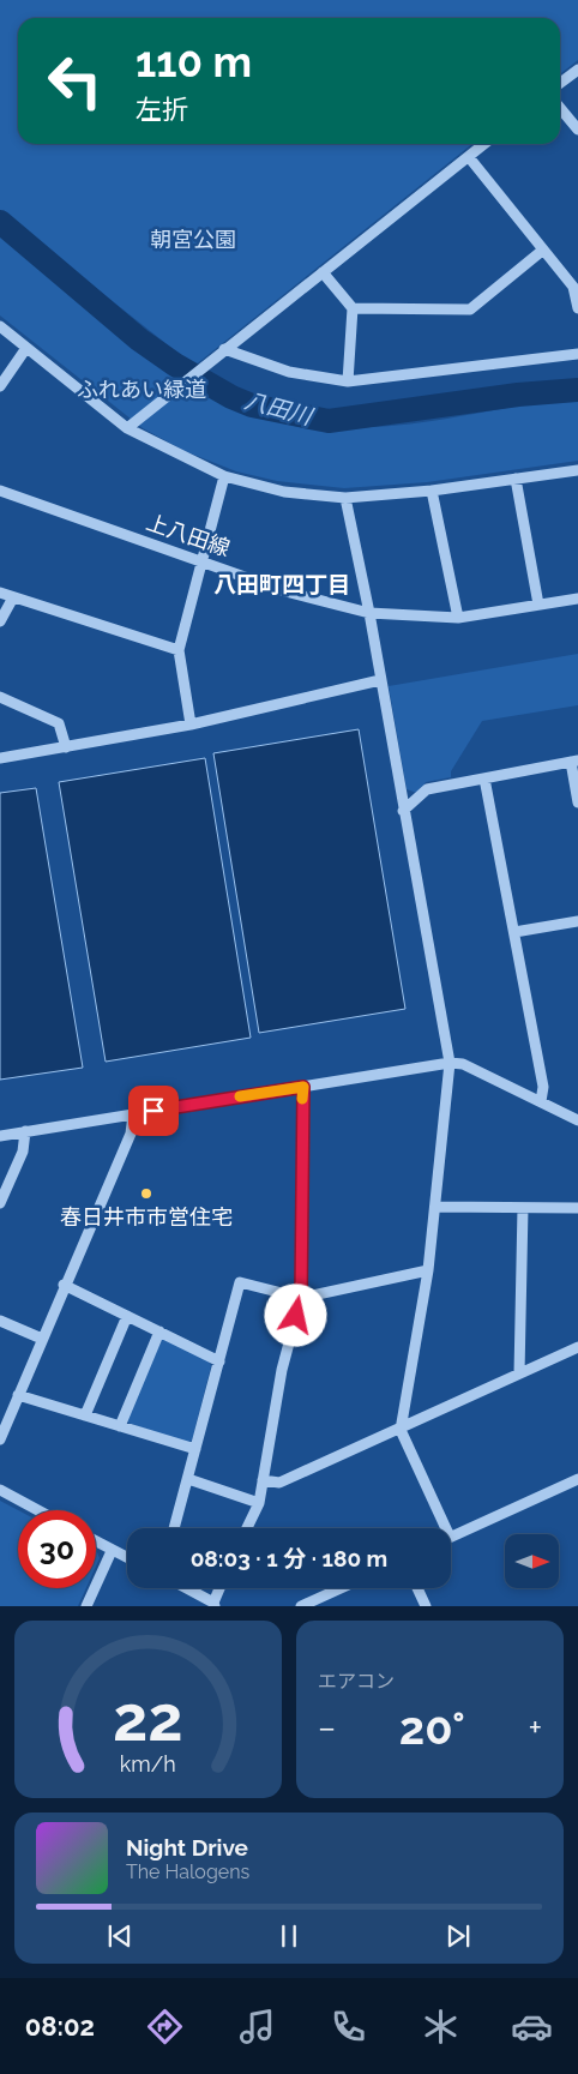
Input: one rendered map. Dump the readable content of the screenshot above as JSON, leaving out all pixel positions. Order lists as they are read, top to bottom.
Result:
{
  "streets": {
    "street": ["上八田線"]
  },
  "districts": ["八田町四丁目"],
  "water": ["八田川"],
  "parks": ["朝宮公園", "ふれあい緑道"],
  "places": ["春日井市市営住宅"],
  "north": "right",
  "page": {
    "turn": ["110 m", "左折"],
    "limit": "30",
    "trip": "08:03 · 1 分 · 180 m",
    "tile": "エアコン",
    "heat": ["−", "20°", "+"],
    "song": ["Night Drive", "The Halogens"],
    "tabs": "08:02",
    "gauge": ["22", "km/h"]
  }
}
